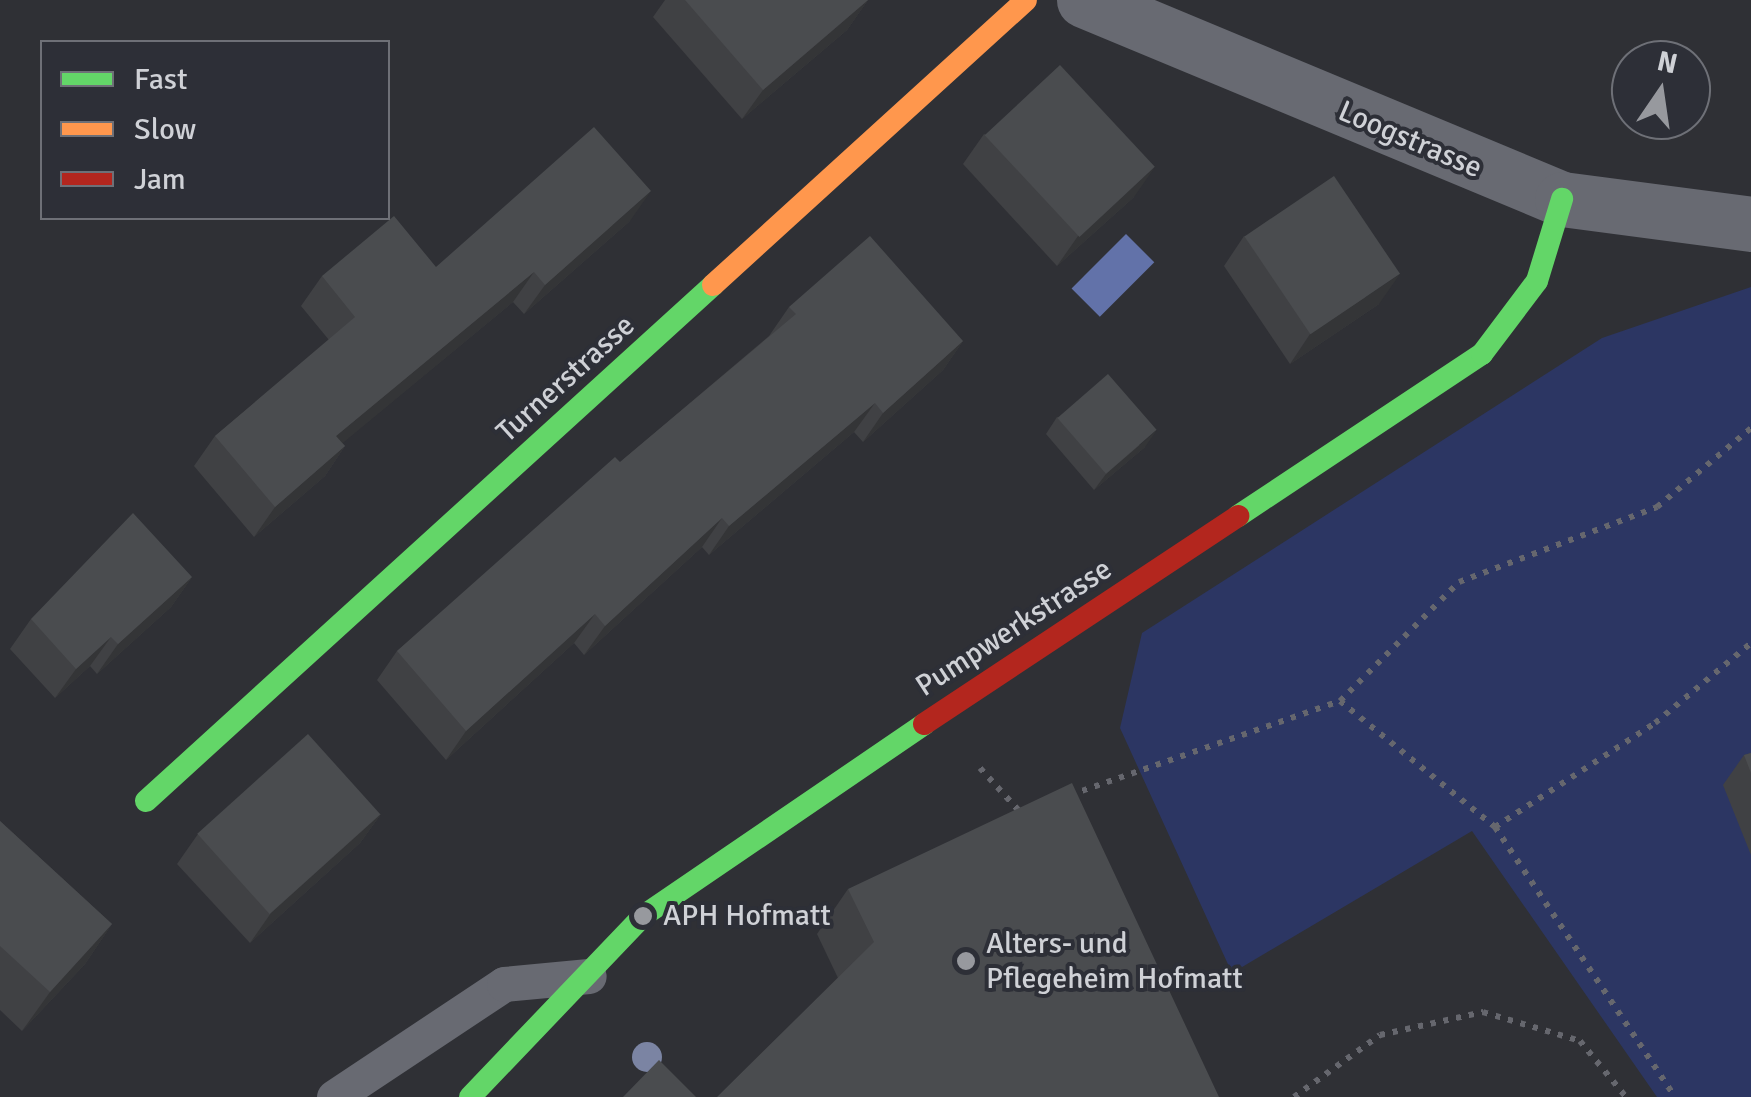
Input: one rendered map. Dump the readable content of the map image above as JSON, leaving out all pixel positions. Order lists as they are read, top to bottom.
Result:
{
  "streets": {
    "street": ["Loogstrasse", "Turnerstrasse", "Pumpwerkstrasse"]
  },
  "crossings": [
    ["Loogstrasse", "Pumpwerkstrasse"]
  ],
  "places": ["APH Hofmatt", "Alters- und Pflegeheim Hofmatt"],
  "legend": ["Fast", "Slow", "Jam"],
  "north": "top"
}
